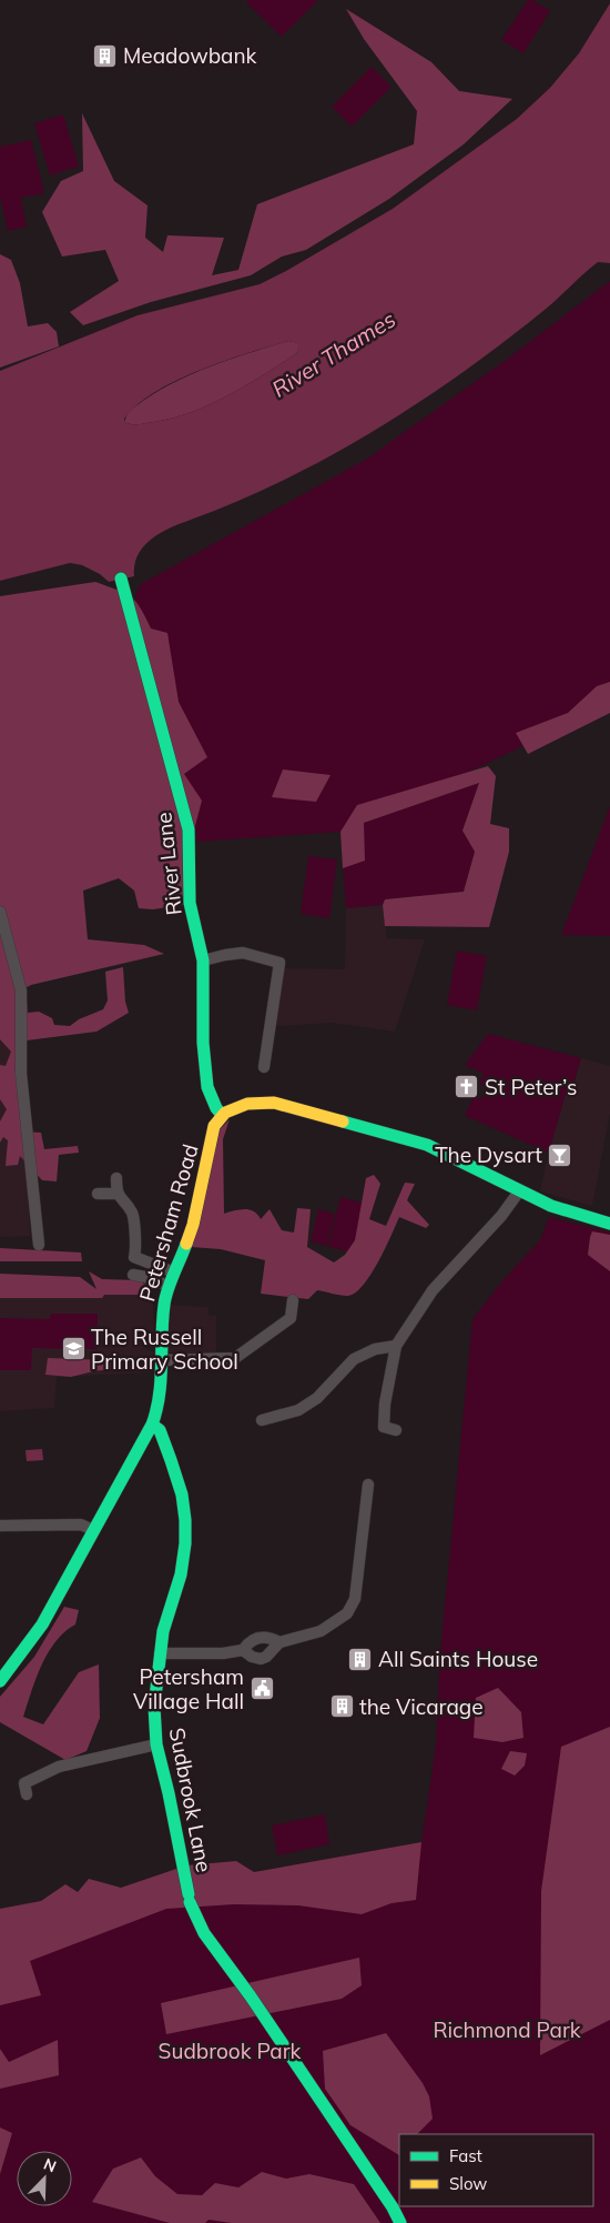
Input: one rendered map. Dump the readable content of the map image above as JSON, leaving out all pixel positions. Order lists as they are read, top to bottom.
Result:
{
  "streets": {
    "street": ["River Lane", "Petersham Road", "Sudbrook Lane"]
  },
  "crossings": [
    ["River Lane", "Petersham Road"],
    ["Petersham Road", "Sudbrook Lane"]
  ],
  "water": ["River Thames"],
  "parks": ["Richmond Park", "Sudbrook Park"],
  "places": {
    "building": ["Meadowbank", "All Saints House", "the Vicarage"],
    "church": ["St Peter’s"],
    "bar": ["The Dysart"],
    "school or university": ["The Russell Primary School"],
    "public building": ["Petersham Village Hall"]
  },
  "legend": ["Fast", "Slow"],
  "north": "top right"
}
